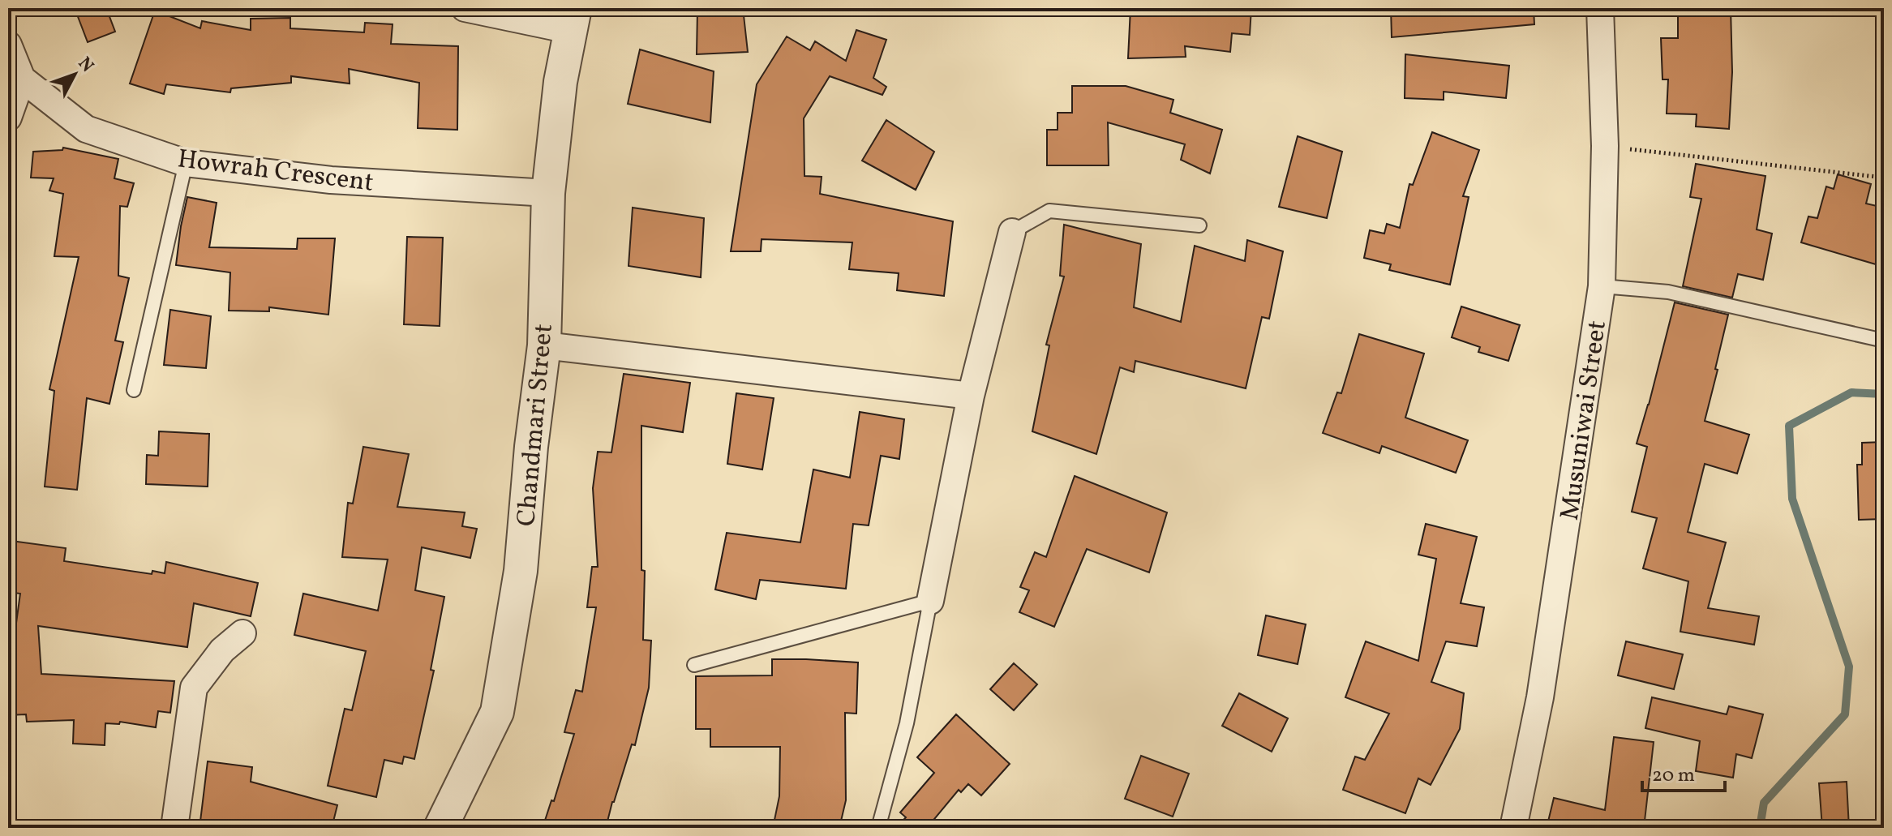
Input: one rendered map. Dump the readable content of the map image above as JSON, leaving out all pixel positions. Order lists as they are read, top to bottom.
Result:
{
  "streets": {
    "street": ["Howrah Crescent", "Musuniwai Street", "Chandmari Street"]
  },
  "crossings": [
    ["Howrah Crescent", "Chandmari Street"]
  ],
  "scale_bar": "20 m",
  "north": "top right"
}
